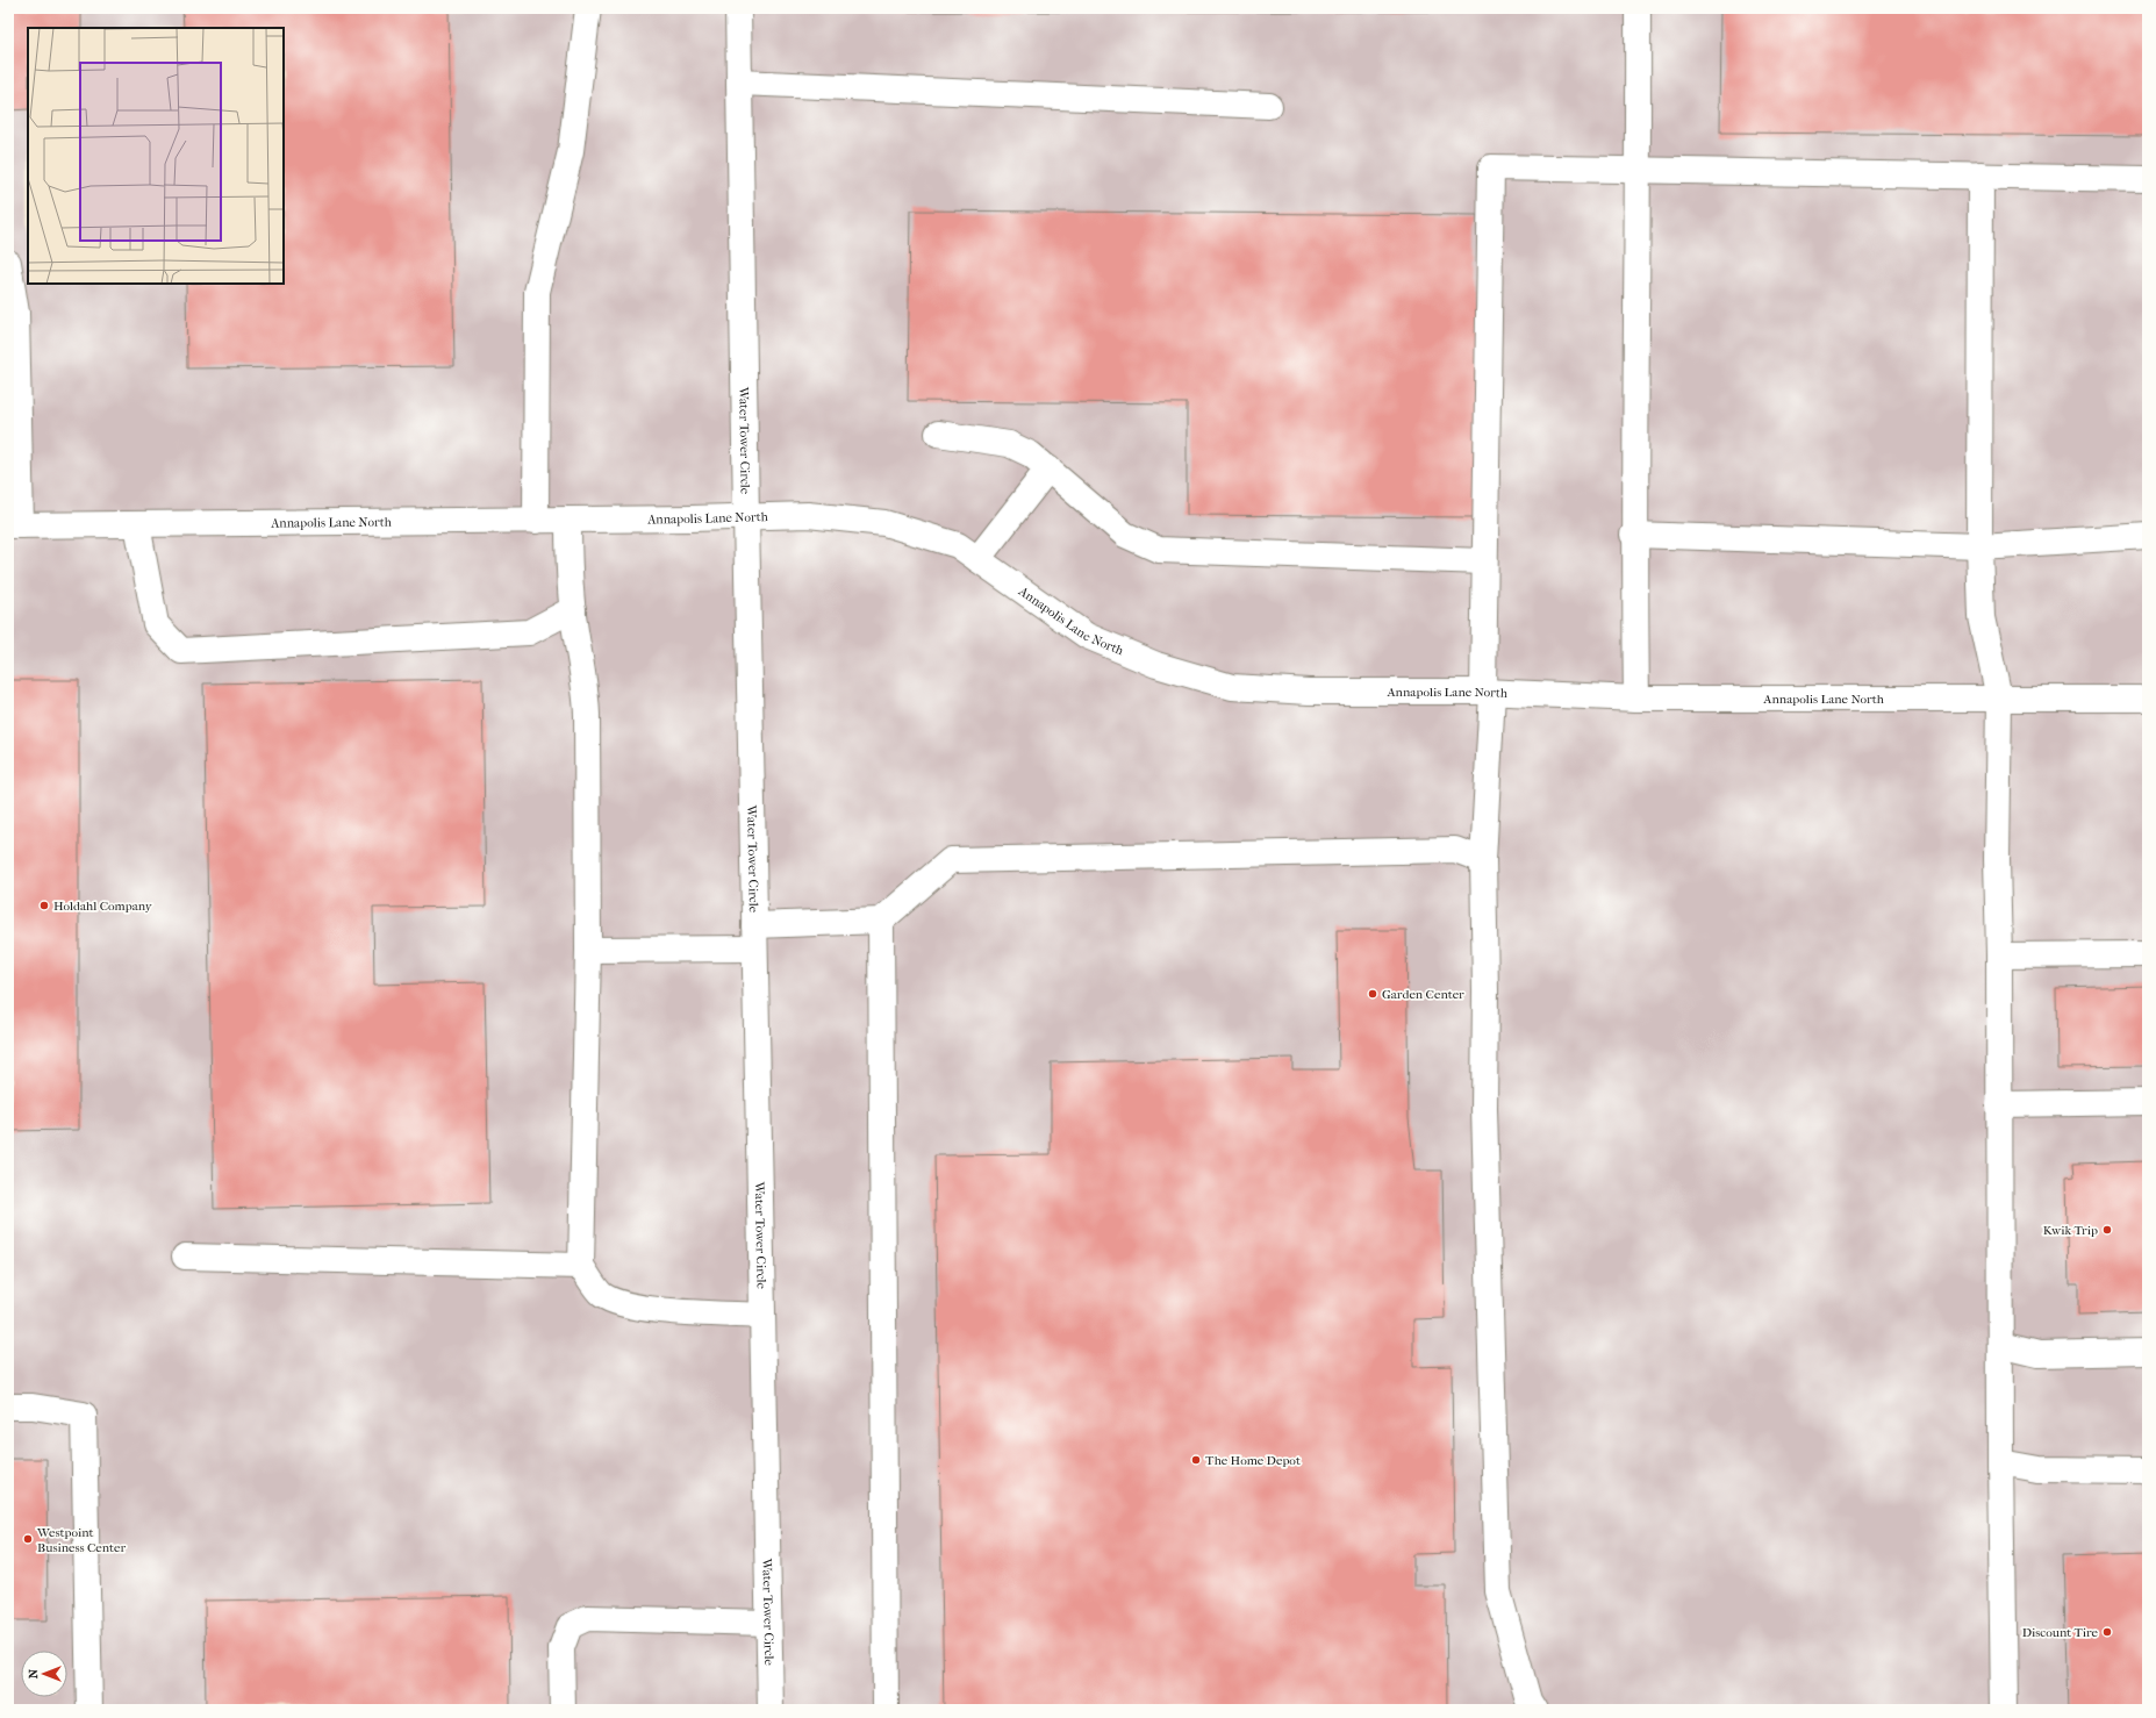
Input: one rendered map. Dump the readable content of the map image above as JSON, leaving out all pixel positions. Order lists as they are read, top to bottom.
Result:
{
  "streets": {
    "street": ["Water Tower Circle", "Annapolis Lane North"]
  },
  "crossings": [
    ["Water Tower Circle", "Annapolis Lane North"]
  ],
  "places": [
    "Holdahl Company",
    "Garden Center",
    "Kwik Trip",
    "The Home Depot",
    "Westpoint Business Center",
    "Discount Tire"
  ],
  "north": "left"
}
